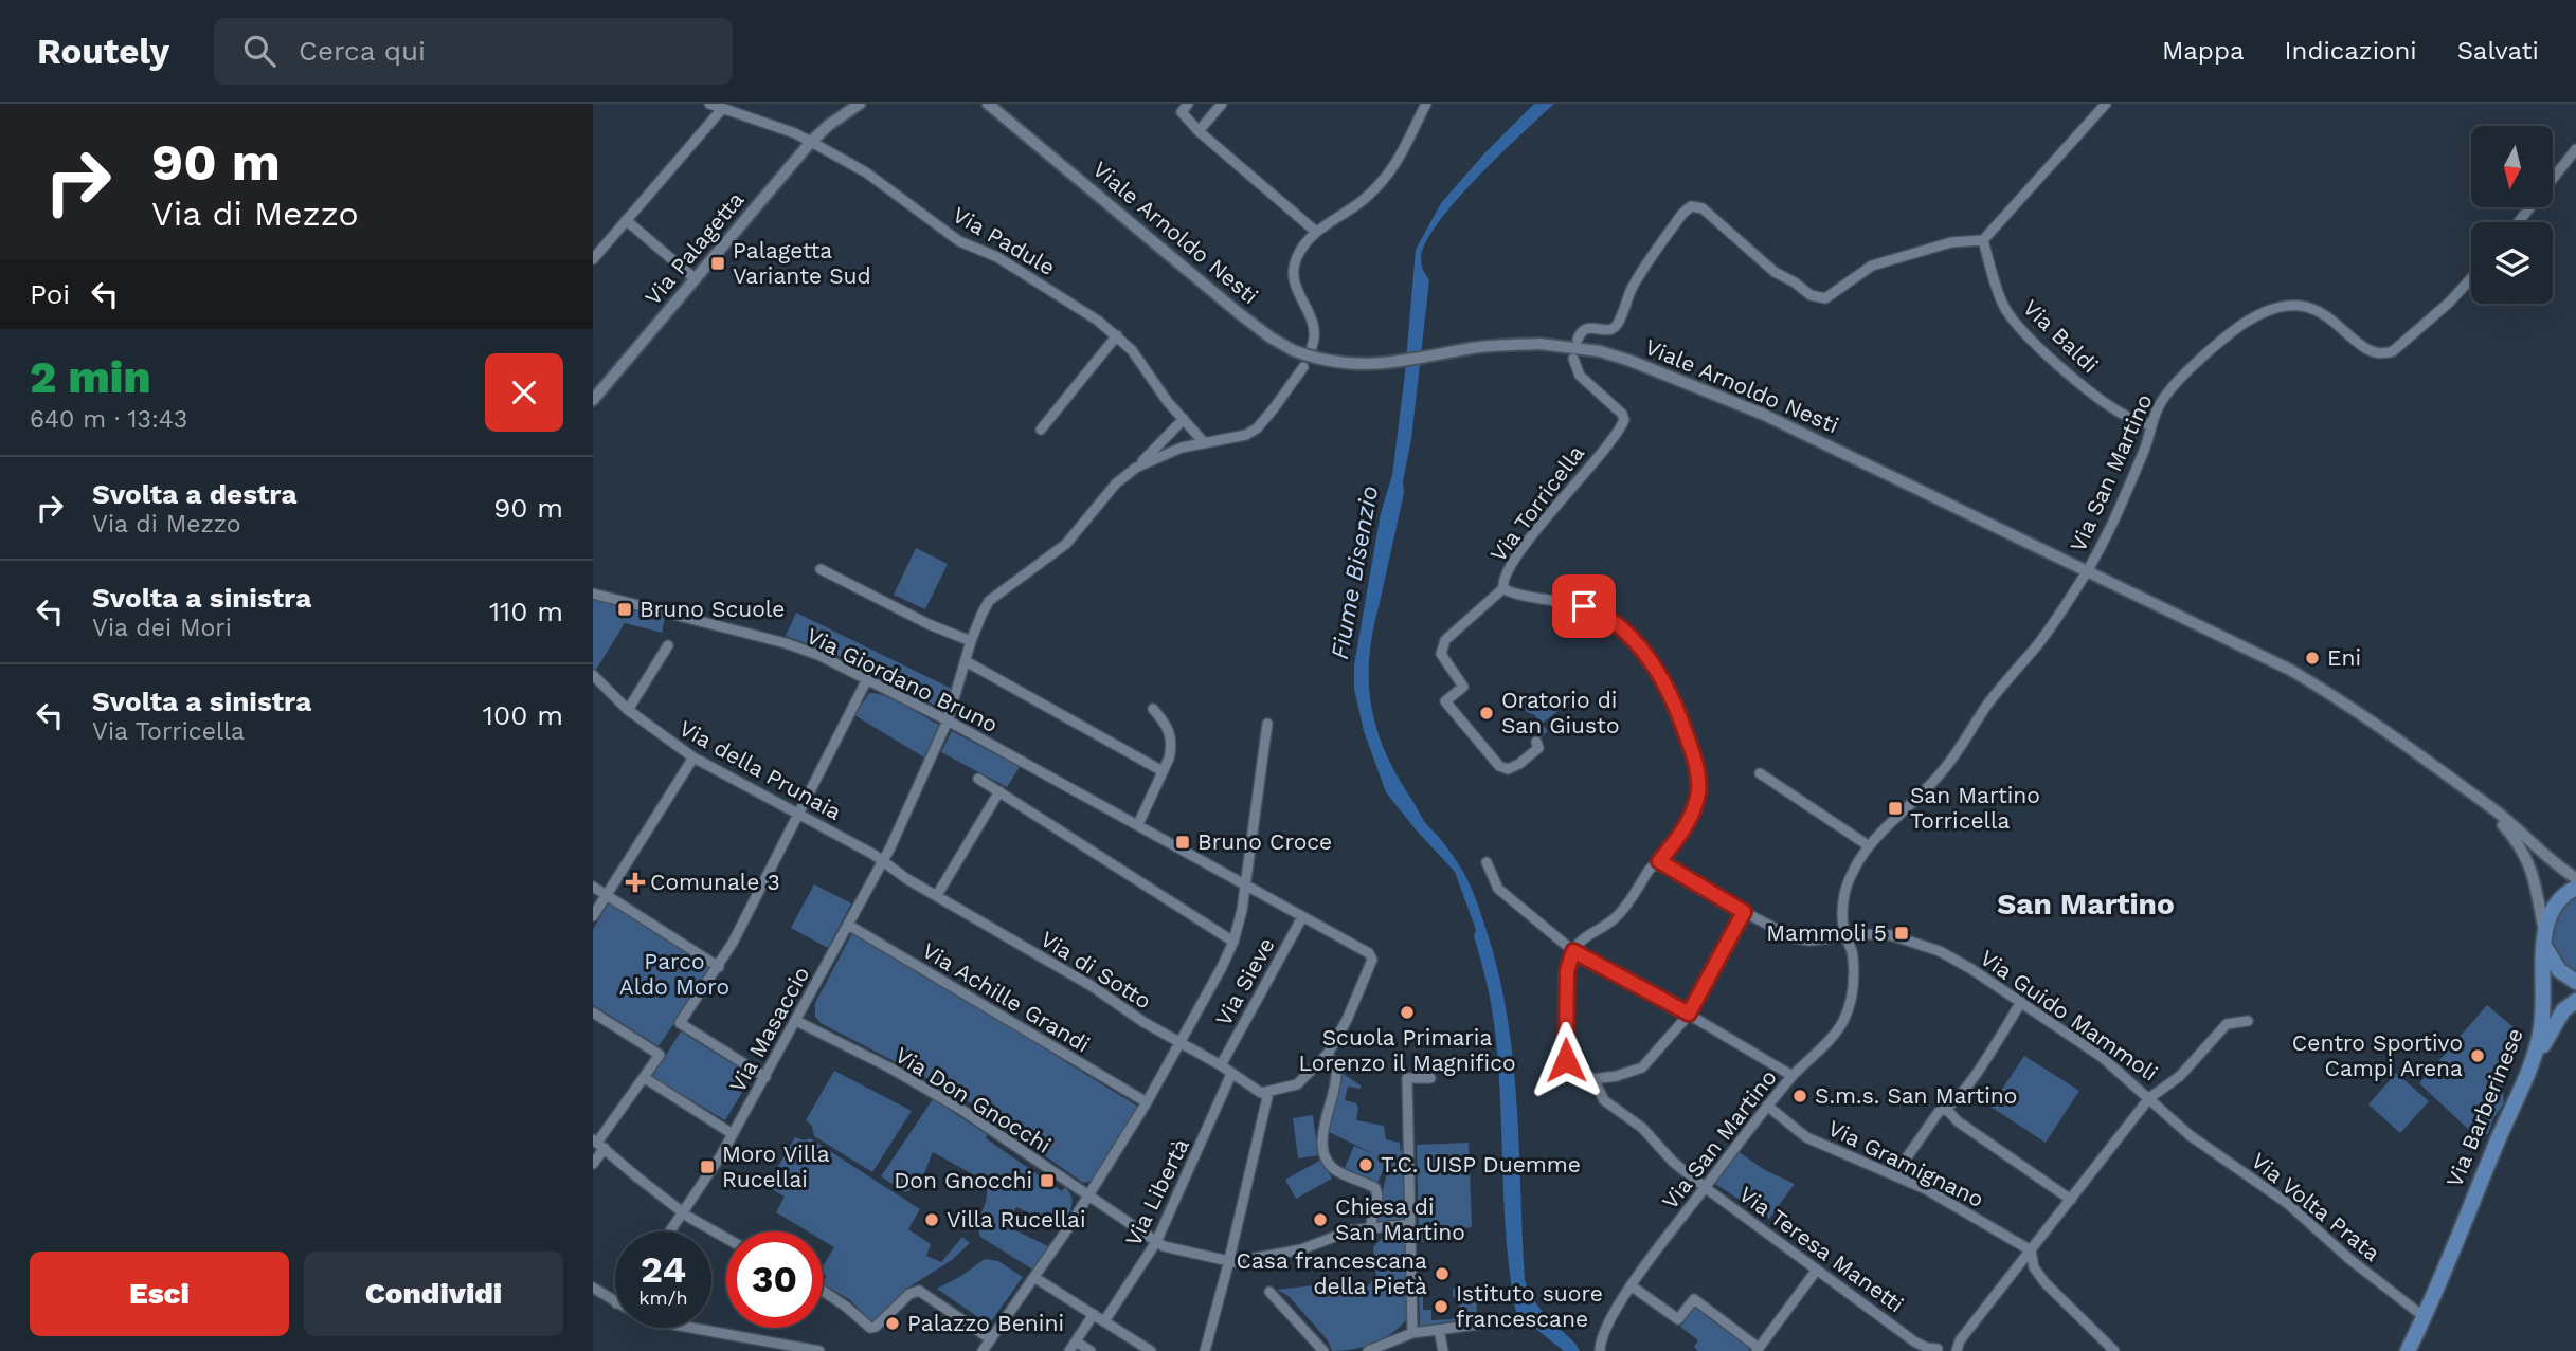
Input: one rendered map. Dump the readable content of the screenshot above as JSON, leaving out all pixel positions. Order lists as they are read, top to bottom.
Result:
{
  "streets": {
    "main road": ["Via Barberinese"],
    "street": [
      "Viale Arnoldo Nesti",
      "Via Padule",
      "Via Palagetta",
      "Via Baldi",
      "Via San Martino",
      "Via Torricella",
      "Via Giordano Bruno",
      "Via della Prunaia",
      "Via di Sotto",
      "Via Sieve",
      "Via Achille Grandi",
      "Via Guido Mammoli",
      "Via Masaccio",
      "Via Don Gnocchi",
      "Via Gramignano",
      "Via Libertà",
      "Via Volta Prata",
      "Via Teresa Manetti"
    ]
  },
  "crossings": [
    ["Viale Arnoldo Nesti", "Via San Martino"],
    ["Viale Arnoldo Nesti", "Via Barberinese"],
    ["Via Padule", "Via Palagetta"],
    ["Via Baldi", "Via San Martino"],
    ["Via San Martino", "Via Guido Mammoli"],
    ["Via San Martino", "Via Gramignano"],
    ["Via San Martino", "Via Teresa Manetti"],
    ["Via Torricella", "Via Teresa Manetti"],
    ["Via Giordano Bruno", "Via Sieve"],
    ["Via Giordano Bruno", "Via Masaccio"],
    ["Via della Prunaia", "Via di Sotto"],
    ["Via della Prunaia", "Via Masaccio"],
    ["Via di Sotto", "Via Sieve"],
    ["Via di Sotto", "Via Masaccio"],
    ["Via di Sotto", "Via Libertà"],
    ["Via Achille Grandi", "Via Masaccio"],
    ["Via Guido Mammoli", "Via Volta Prata"],
    ["Via Masaccio", "Via Don Gnocchi"],
    ["Via Don Gnocchi", "Via Libertà"],
    ["Via Barberinese", "Via Volta Prata"]
  ],
  "districts": ["San Martino"],
  "water": ["Fiume Bisenzio"],
  "parks": ["Parco Aldo Moro"],
  "places": {
    "transit": [
      "Palagetta Variante Sud",
      "Bruno Scuole",
      "San Martino Torricella",
      "Bruno Croce",
      "Mammoli 5",
      "Moro Villa Rucellai",
      "Don Gnocchi"
    ],
    "other": [
      "Eni",
      "Oratorio di San Giusto",
      "Scuola Primaria Lorenzo il Magnifico",
      "Centro Sportivo Campi Arena",
      "S.m.s. San Martino",
      "T.C. UISP Duemme",
      "Villa Rucellai",
      "Chiesa di San Martino",
      "Casa francescana della Pietà",
      "Istituto suore francescane",
      "Palazzo Benini"
    ],
    "health": ["Comunale 3"]
  },
  "north": "bottom",
  "page": {
    "header": "Routely",
    "search": "Cerca qui",
    "nav": ["Mappa", "Indicazioni", "Salvati"],
    "turn": ["90 m", "Via di Mezzo"],
    "then": "Poi",
    "heading": ["2 min", "640 m · 13:43"],
    "list": [
      {
        "name": "Svolta a destra",
        "note": "Via di Mezzo",
        "value": "90 m"
      },
      {
        "name": "Svolta a sinistra",
        "note": "Via dei Mori",
        "value": "110 m"
      },
      {
        "name": "Svolta a sinistra",
        "note": "Via Torricella",
        "value": "100 m"
      }
    ],
    "speed": "24 km/h",
    "limit": "30",
    "buttons": ["Esci", "Condividi"]
  }
}
